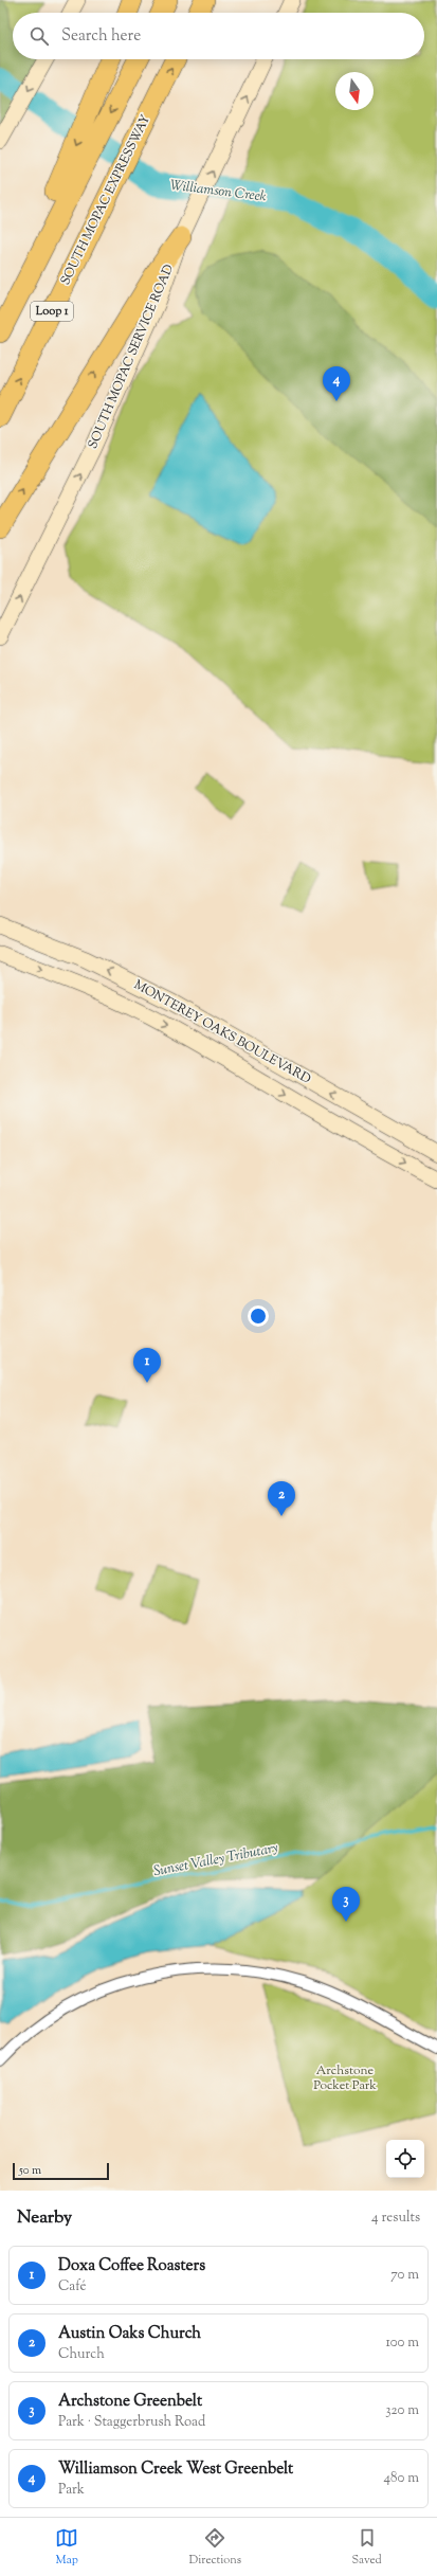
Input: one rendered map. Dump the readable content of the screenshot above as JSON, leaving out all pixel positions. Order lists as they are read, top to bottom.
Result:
{
  "streets": {
    "highway": ["SOUTH MOPAC EXPRESSWAY", "Loop 1"],
    "street": ["SOUTH MOPAC SERVICE ROAD", "MONTEREY OAKS BOULEVARD"]
  },
  "one_way": ["SOUTH MOPAC SERVICE ROAD"],
  "water": ["Williamson Creek", "Sunset Valley Tributary"],
  "parks": ["Archstone Pocket Park"],
  "scale_bar": "50 m",
  "north": "bottom",
  "page": {
    "search": "Search here",
    "pins": [
      "4",
      "1",
      "2",
      "3"
    ],
    "scale": "50 m",
    "heading": ["Nearby", "4 results"],
    "list": [
      {
        "mark": "1",
        "name": "Doxa Coffee Roasters",
        "note": "Café",
        "value": "70 m"
      },
      {
        "mark": "2",
        "name": "Austin Oaks Church",
        "note": "Church",
        "value": "100 m"
      },
      {
        "mark": "3",
        "name": "Archstone Greenbelt",
        "note": "Park · Staggerbrush Road",
        "value": "320 m"
      },
      {
        "mark": "4",
        "name": "Williamson Creek West Greenbelt",
        "note": "Park",
        "value": "480 m"
      }
    ],
    "nav": ["Map", "Directions", "Saved"]
  }
}
